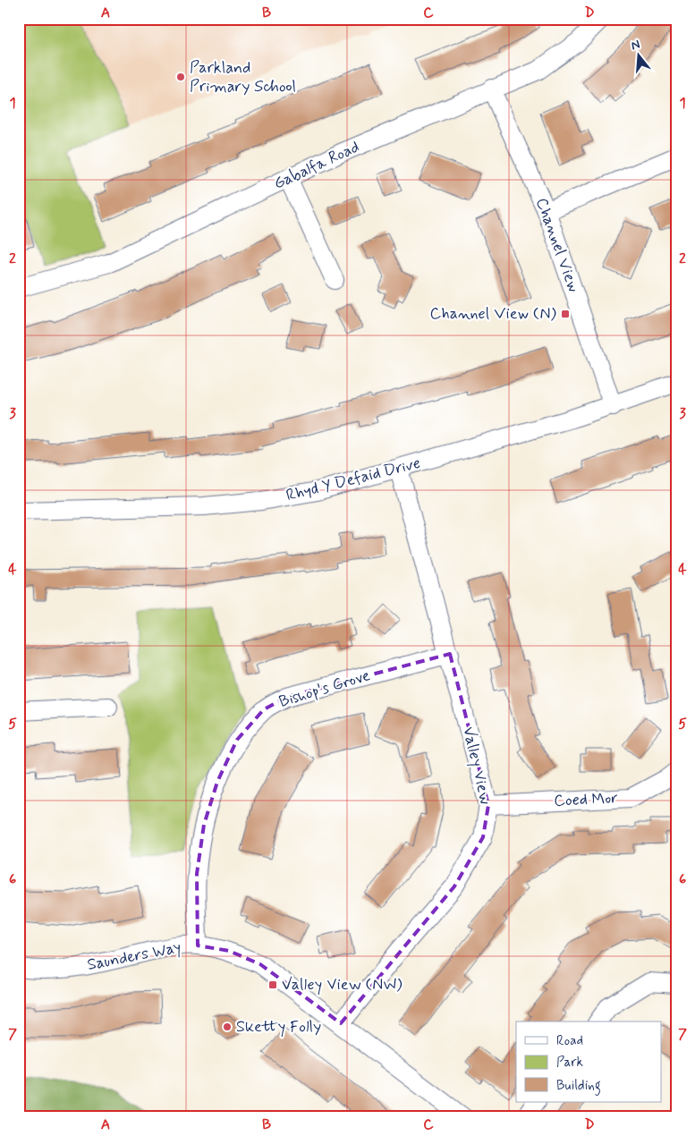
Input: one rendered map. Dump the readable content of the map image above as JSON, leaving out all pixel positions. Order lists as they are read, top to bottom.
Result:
{
  "streets": {
    "street": [
      "Gabalfa Road",
      "Channel View",
      "Rhyd Y Defaid Drive",
      "Bishop's Grove",
      "Valley View",
      "Coed Mor",
      "Saunders Way"
    ]
  },
  "crossings": [
    ["Gabalfa Road", "Channel View"],
    ["Channel View", "Rhyd Y Defaid Drive"],
    ["Rhyd Y Defaid Drive", "Valley View"],
    ["Bishop's Grove", "Valley View"],
    ["Bishop's Grove", "Saunders Way"],
    ["Valley View", "Coed Mor"],
    ["Valley View", "Saunders Way"]
  ],
  "places": {
    "other": ["Parkland Primary School", "Sketty Folly"],
    "transit": ["Channel View (N)", "Valley View (NW)"]
  },
  "legend": ["Road", "Park", "Building"],
  "north": "top",
  "grid": {
    "columns": [
      "A",
      "B",
      "C",
      "D"
    ],
    "rows": [
      "1",
      "2",
      "3",
      "4",
      "5",
      "6",
      "7"
    ]
  }
}
